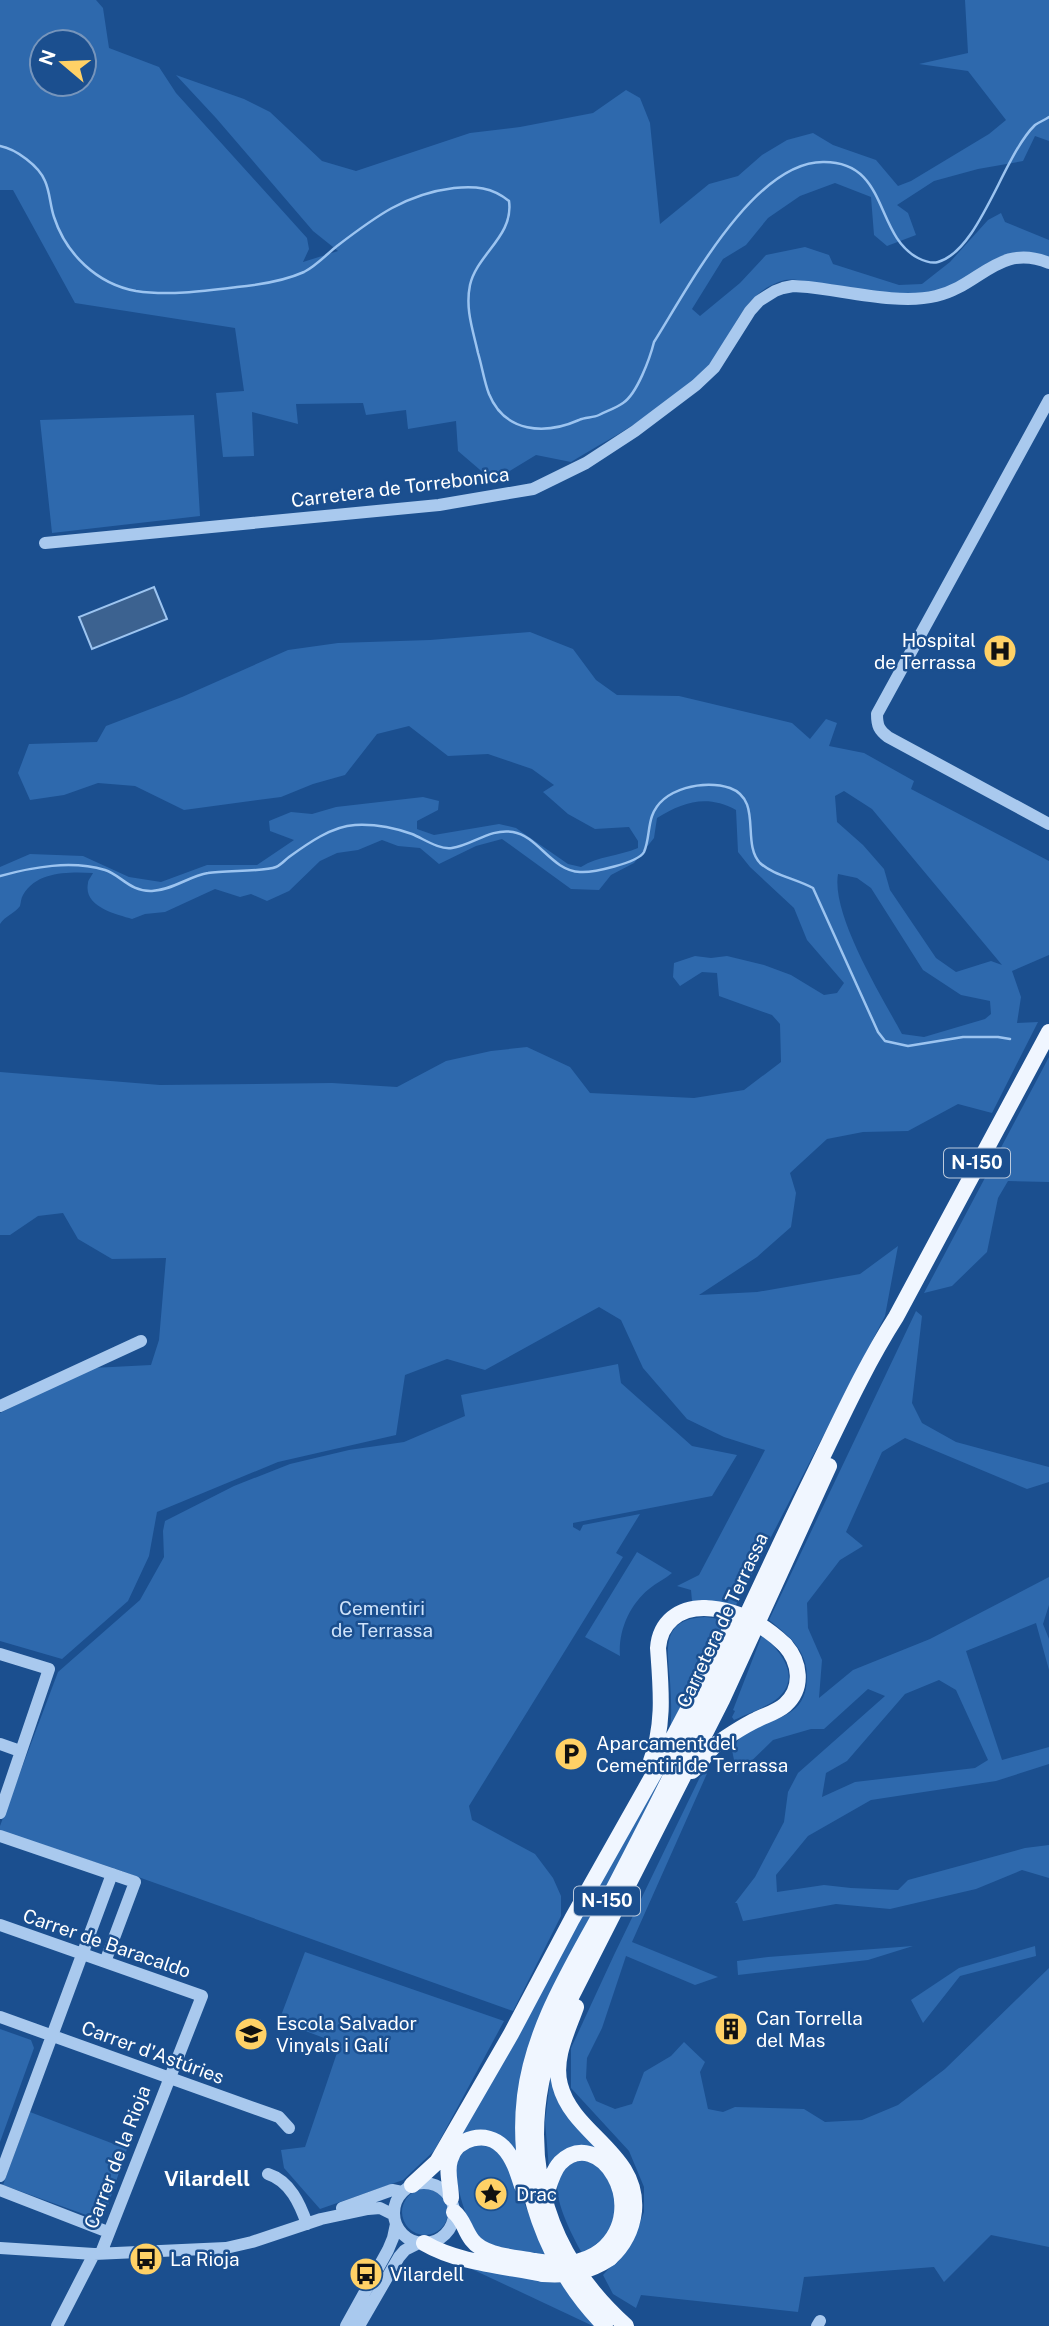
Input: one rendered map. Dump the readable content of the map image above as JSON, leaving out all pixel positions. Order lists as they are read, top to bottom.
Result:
{
  "streets": {
    "main road": ["N-150", "Carretera de Terrassa"],
    "street": [
      "Carretera de Torrebonica",
      "Carrer de Baracaldo",
      "Carrer d'Astúries",
      "Carrer de la Rioja"
    ]
  },
  "crossings": [
    ["Carrer de Baracaldo", "Carrer de la Rioja"],
    ["Carrer d'Astúries", "Carrer de la Rioja"]
  ],
  "districts": ["Vilardell"],
  "parks": ["Cementiri de Terrassa"],
  "places": {
    "hospital": ["Hospital de Terrassa"],
    "parking": ["Aparcament del Cementiri de Terrassa"],
    "building": ["Can Torrella del Mas"],
    "school or university": ["Escola Salvador Vinyals i Galí"],
    "place": ["Drac"],
    "bus stop": ["La Rioja", "Vilardell"]
  },
  "north": "left"
}
